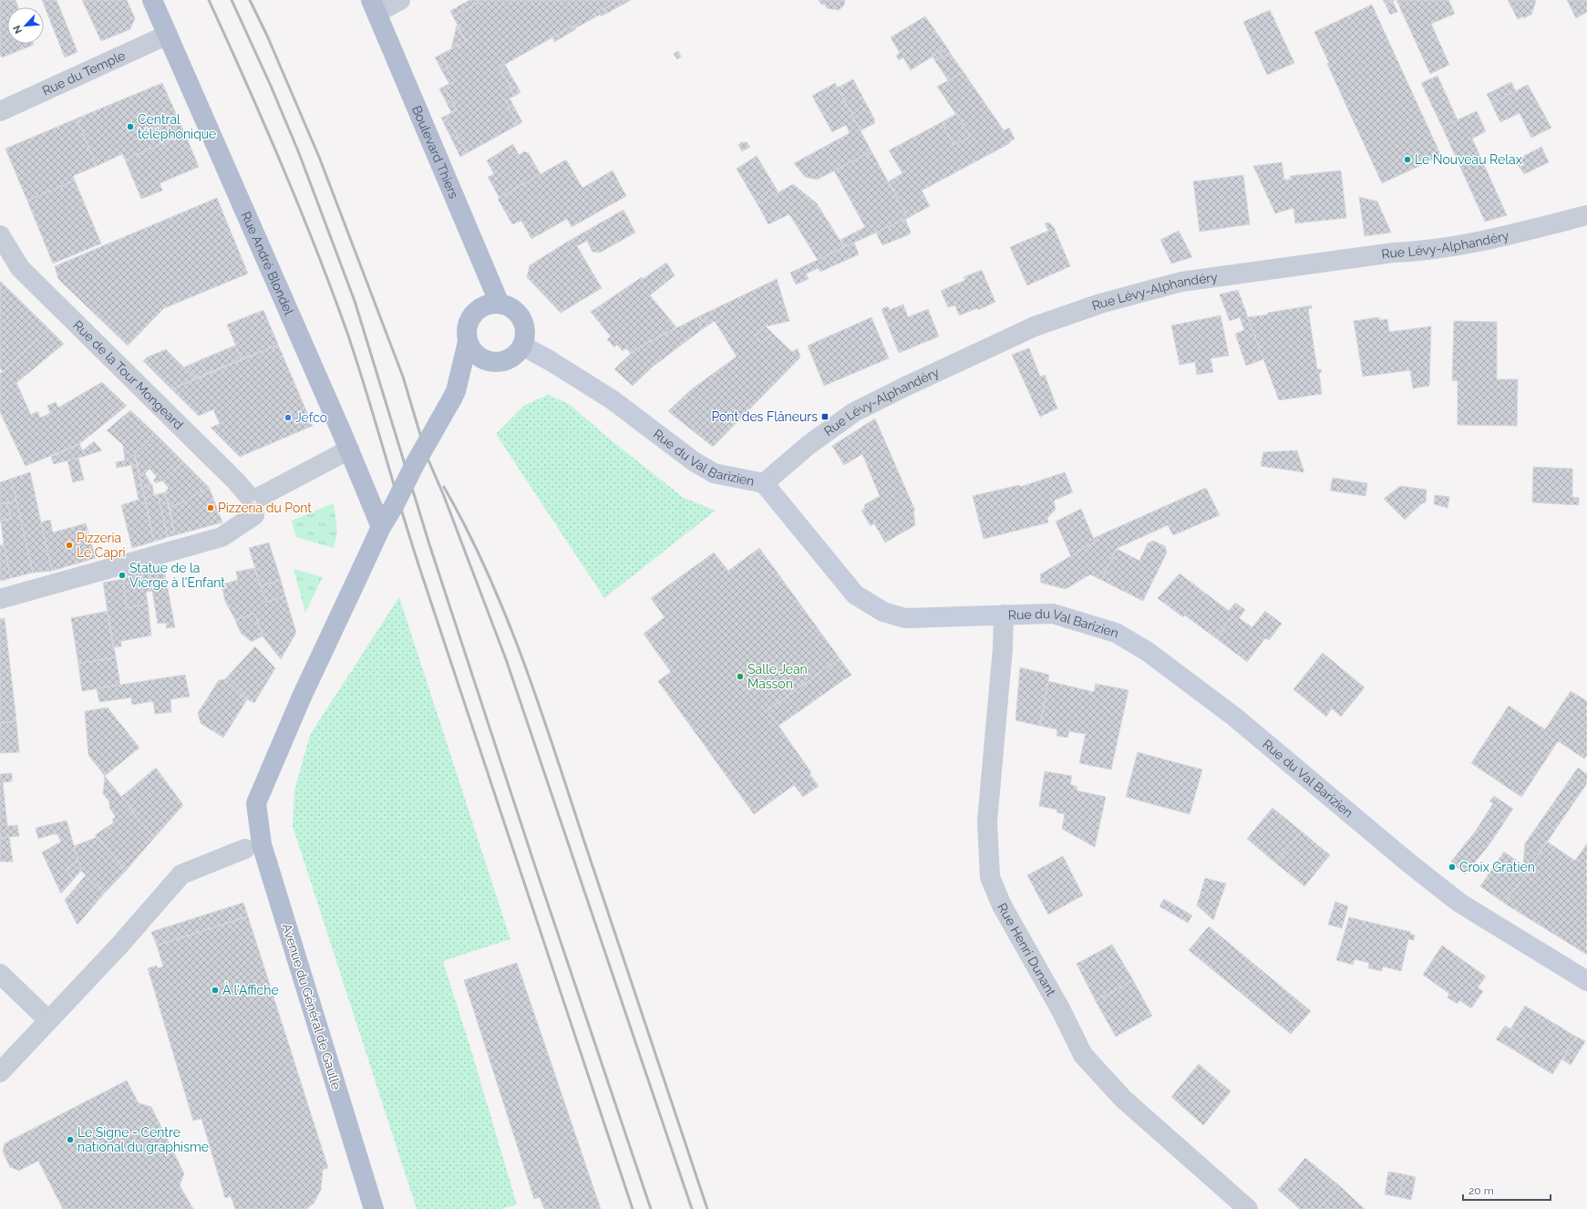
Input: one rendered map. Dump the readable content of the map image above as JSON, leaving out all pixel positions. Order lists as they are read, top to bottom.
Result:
{
  "streets": {
    "main road": ["Boulevard Thiers", "Rue André Blondel", "Avenue du Général de Gaulle"],
    "street": [
      "Rue du Temple",
      "Rue Lévy-Alphandéry",
      "Rue de la Tour Mongeard",
      "Rue du Val Barizien",
      "Rue Henri Dunant"
    ]
  },
  "crossings": [
    ["Rue du Temple", "Rue André Blondel"],
    ["Boulevard Thiers", "Rue du Val Barizien"],
    ["Rue Lévy-Alphandéry", "Rue du Val Barizien"],
    ["Rue André Blondel", "Avenue du Général de Gaulle"],
    ["Rue du Val Barizien", "Rue Henri Dunant"]
  ],
  "places": {
    "other": [
      "Central téléphonique",
      "Le Nouveau Relax",
      "Jefco",
      "Pizzeria du Pont",
      "Pizzeria Le Capri",
      "Statue de la Vierge à l'Enfant",
      "Salle Jean Masson",
      "Croix Gratien",
      "À l'Affiche",
      "Le Signe - Centre national du graphisme"
    ],
    "transit": ["Pont des Flâneurs"]
  },
  "scale_bar": "20 m",
  "north": "bottom left"
}
